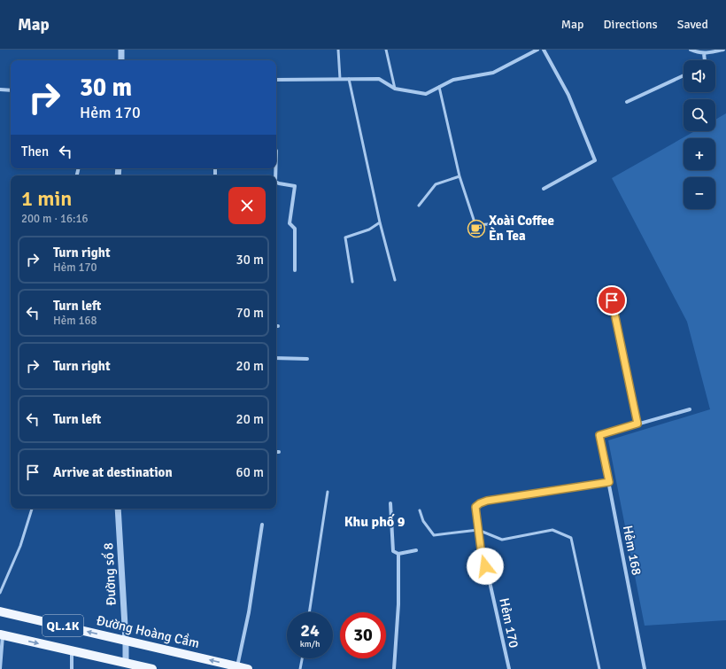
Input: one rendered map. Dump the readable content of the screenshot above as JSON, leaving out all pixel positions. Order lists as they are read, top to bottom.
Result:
{
  "streets": {
    "main road": ["QL.1K", "Đường Hoàng Cầm"],
    "street": ["Hẻm 168", "Đường số 8", "Hẻm 170"]
  },
  "crossings": [
    ["Hẻm 168", "Hẻm 170"],
    ["Đường số 8", "QL.1K"],
    ["Đường số 8", "Đường Hoàng Cầm"]
  ],
  "districts": ["Khu phố 9"],
  "places": {
    "cafe": ["Xoài Coffee Èn Tea"]
  },
  "page": {
    "header": "Map",
    "nav": ["Map", "Directions", "Saved"],
    "map_buttons": ["+", "−"],
    "turn": ["30 m", "Hẻm 170"],
    "then": "Then",
    "heading": ["1 min", "200 m · 16:16"],
    "list": [
      {
        "name": "Turn right",
        "note": "Hẻm 170",
        "value": "30 m"
      },
      {
        "name": "Turn left",
        "note": "Hẻm 168",
        "value": "70 m"
      },
      {
        "name": "Turn right",
        "value": "20 m"
      },
      {
        "name": "Turn left",
        "value": "20 m"
      },
      {
        "name": "Arrive at destination",
        "value": "60 m"
      }
    ],
    "speed": "24 km/h",
    "limit": "30"
  }
}
